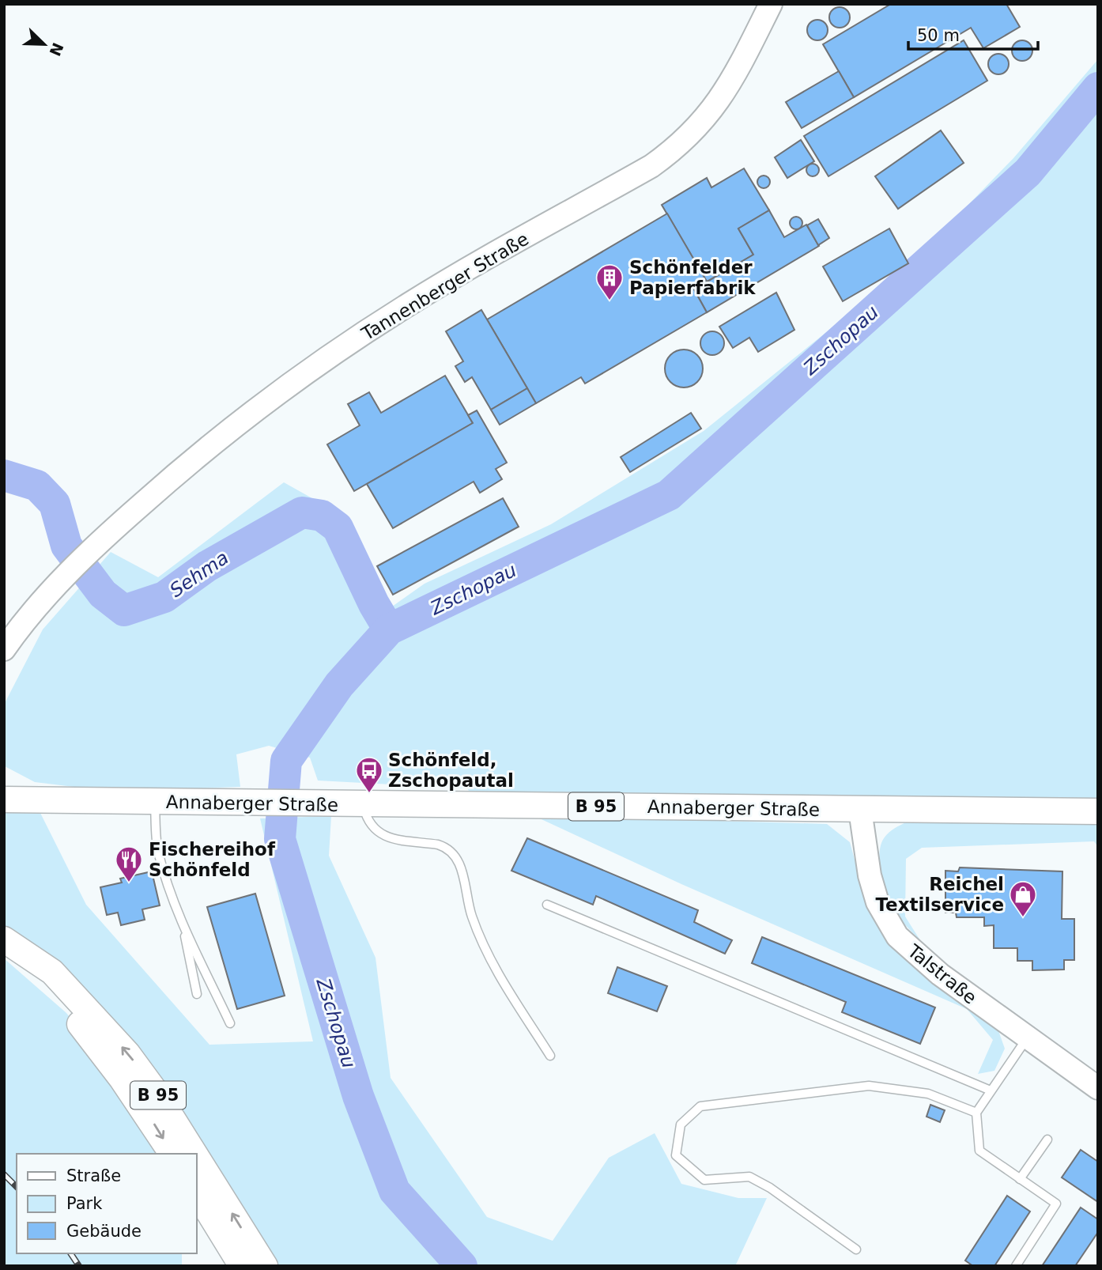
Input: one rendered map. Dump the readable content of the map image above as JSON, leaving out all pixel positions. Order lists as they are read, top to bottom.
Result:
{
  "streets": {
    "main road": [
      "Tannenberger Straße",
      "Annaberger Straße",
      "B 95",
      "Talstraße"
    ]
  },
  "crossings": [
    ["Annaberger Straße", "Talstraße"]
  ],
  "water": ["Zschopau", "Sehma"],
  "places": {
    "building": ["Schönfelder Papierfabrik"],
    "bus stop": ["Schönfeld, Zschopautal"],
    "restaurant": ["Fischereihof Schönfeld"],
    "shop": ["Reichel Textilservice"]
  },
  "legend": ["Straße", "Park", "Gebäude"],
  "scale_bar": "50 m",
  "north": "bottom right"
}
